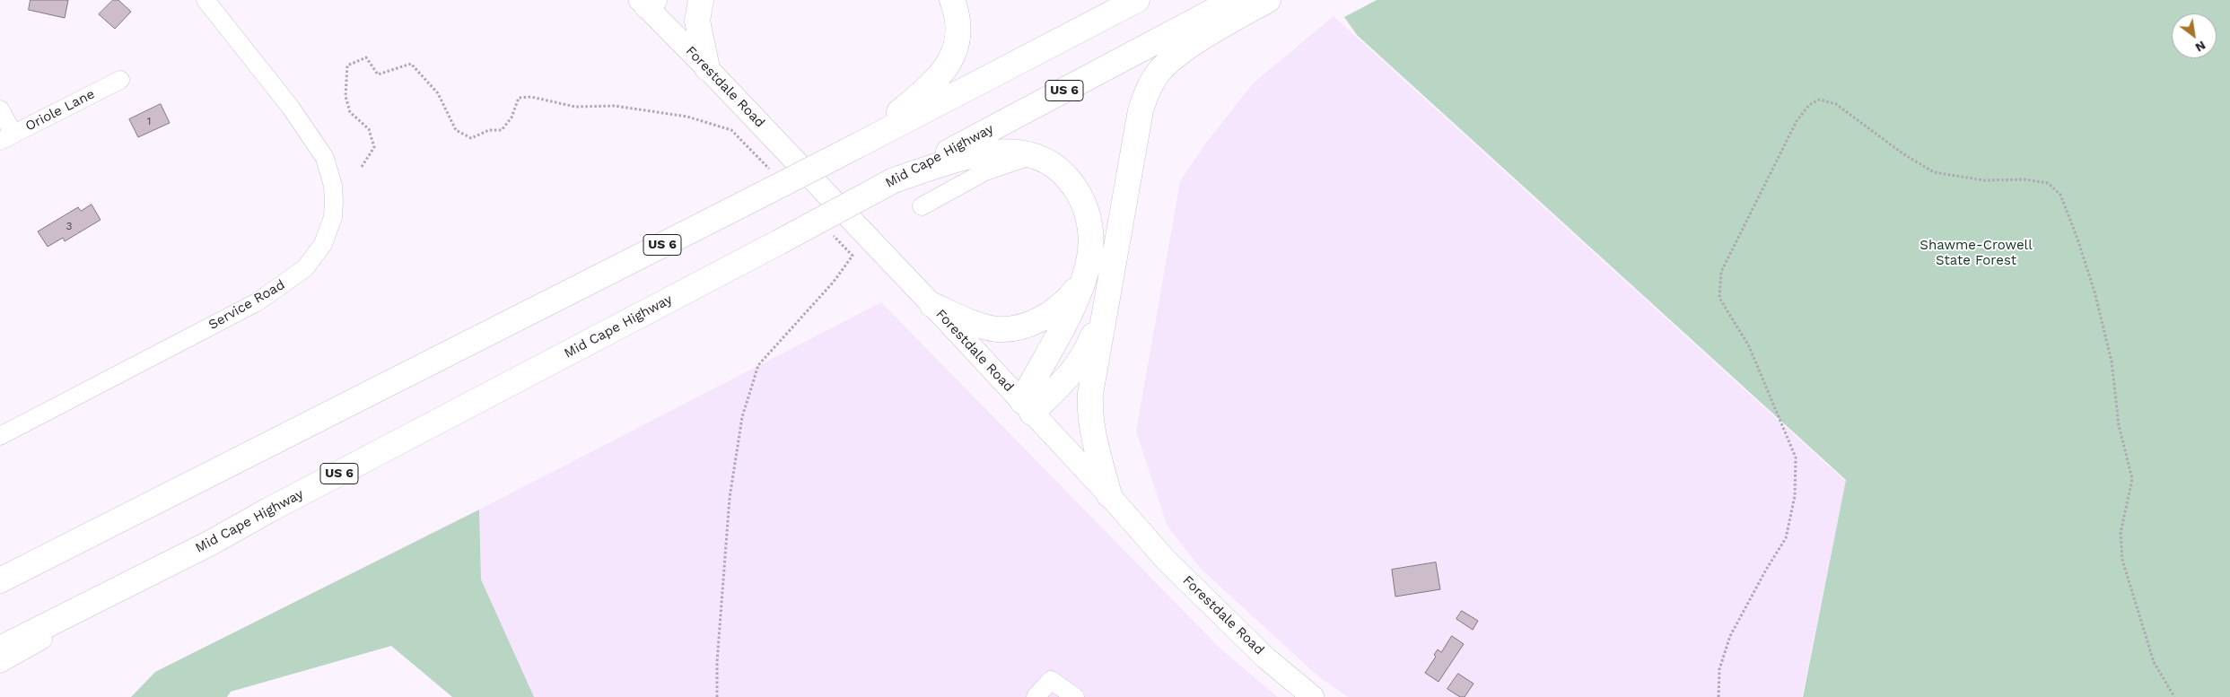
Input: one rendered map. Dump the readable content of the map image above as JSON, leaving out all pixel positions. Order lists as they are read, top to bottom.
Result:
{
  "streets": {
    "highway": ["US 6", "Mid Cape Highway"],
    "main road": ["Forestdale Road"],
    "street": ["Oriole Lane", "Service Road"]
  },
  "parks": ["Shawme-Crowell State Forest"],
  "house_numbers": ["1", "3"],
  "north": "bottom right"
}
